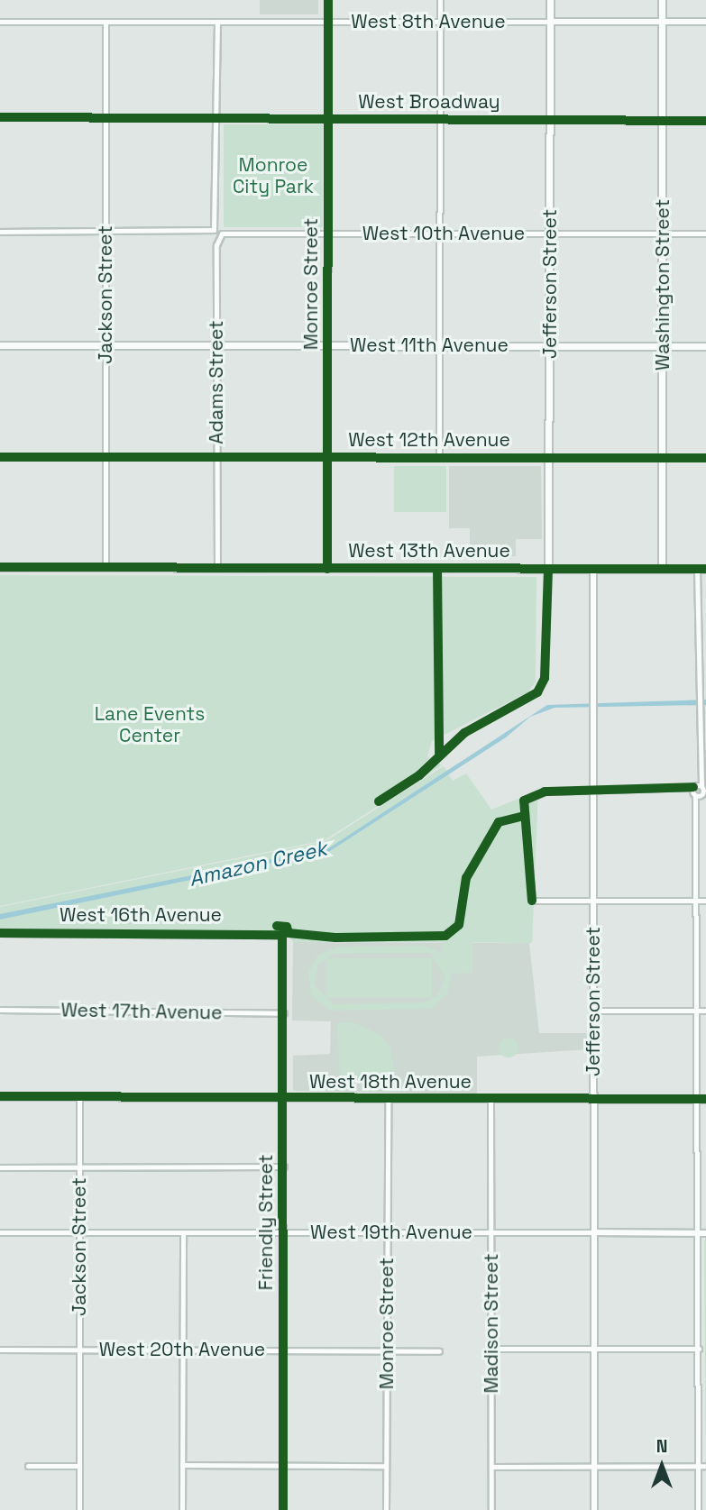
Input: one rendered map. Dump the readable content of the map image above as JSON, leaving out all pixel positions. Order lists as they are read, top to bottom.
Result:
{
  "streets": {
    "main road": [
      "Jefferson Street",
      "Washington Street",
      "West 11th Avenue",
      "West 13th Avenue",
      "West 18th Avenue"
    ],
    "street": [
      "West 8th Avenue",
      "West Broadway",
      "West 10th Avenue",
      "Monroe Street",
      "Jackson Street",
      "Adams Street",
      "West 12th Avenue",
      "West 16th Avenue",
      "West 17th Avenue",
      "Friendly Street",
      "West 19th Avenue",
      "Madison Street",
      "West 20th Avenue"
    ]
  },
  "crossings": [
    ["West 8th Avenue", "Monroe Street"],
    ["West 8th Avenue", "Jefferson Street"],
    ["West 8th Avenue", "Washington Street"],
    ["West 8th Avenue", "Jackson Street"],
    ["West Broadway", "Monroe Street"],
    ["West Broadway", "Jefferson Street"],
    ["West Broadway", "Washington Street"],
    ["West Broadway", "Jackson Street"],
    ["West 10th Avenue", "Monroe Street"],
    ["West 10th Avenue", "Jefferson Street"],
    ["West 10th Avenue", "Washington Street"],
    ["West 10th Avenue", "Adams Street"],
    ["Monroe Street", "West 11th Avenue"],
    ["Monroe Street", "West 12th Avenue"],
    ["Monroe Street", "West 13th Avenue"],
    ["Monroe Street", "West 18th Avenue"],
    ["Monroe Street", "West 19th Avenue"],
    ["Monroe Street", "West 20th Avenue"],
    ["Jefferson Street", "West 11th Avenue"],
    ["Jefferson Street", "West 12th Avenue"],
    ["Jefferson Street", "West 13th Avenue"],
    ["Jefferson Street", "West 18th Avenue"],
    ["Jefferson Street", "West 19th Avenue"],
    ["Washington Street", "West 11th Avenue"],
    ["Washington Street", "West 12th Avenue"],
    ["Washington Street", "West 13th Avenue"],
    ["Jackson Street", "West 11th Avenue"],
    ["Jackson Street", "West 12th Avenue"],
    ["Jackson Street", "West 13th Avenue"],
    ["Jackson Street", "West 18th Avenue"],
    ["Jackson Street", "West 19th Avenue"],
    ["Jackson Street", "West 20th Avenue"],
    ["West 11th Avenue", "Adams Street"],
    ["Adams Street", "West 12th Avenue"],
    ["Adams Street", "West 13th Avenue"],
    ["West 16th Avenue", "Friendly Street"],
    ["West 17th Avenue", "Friendly Street"],
    ["West 18th Avenue", "Friendly Street"],
    ["West 18th Avenue", "Madison Street"],
    ["Friendly Street", "West 19th Avenue"],
    ["Friendly Street", "West 20th Avenue"],
    ["West 19th Avenue", "Madison Street"]
  ],
  "water": ["Amazon Creek"],
  "parks": ["Monroe City Park", "Lane Events Center"],
  "north": "top"
}
